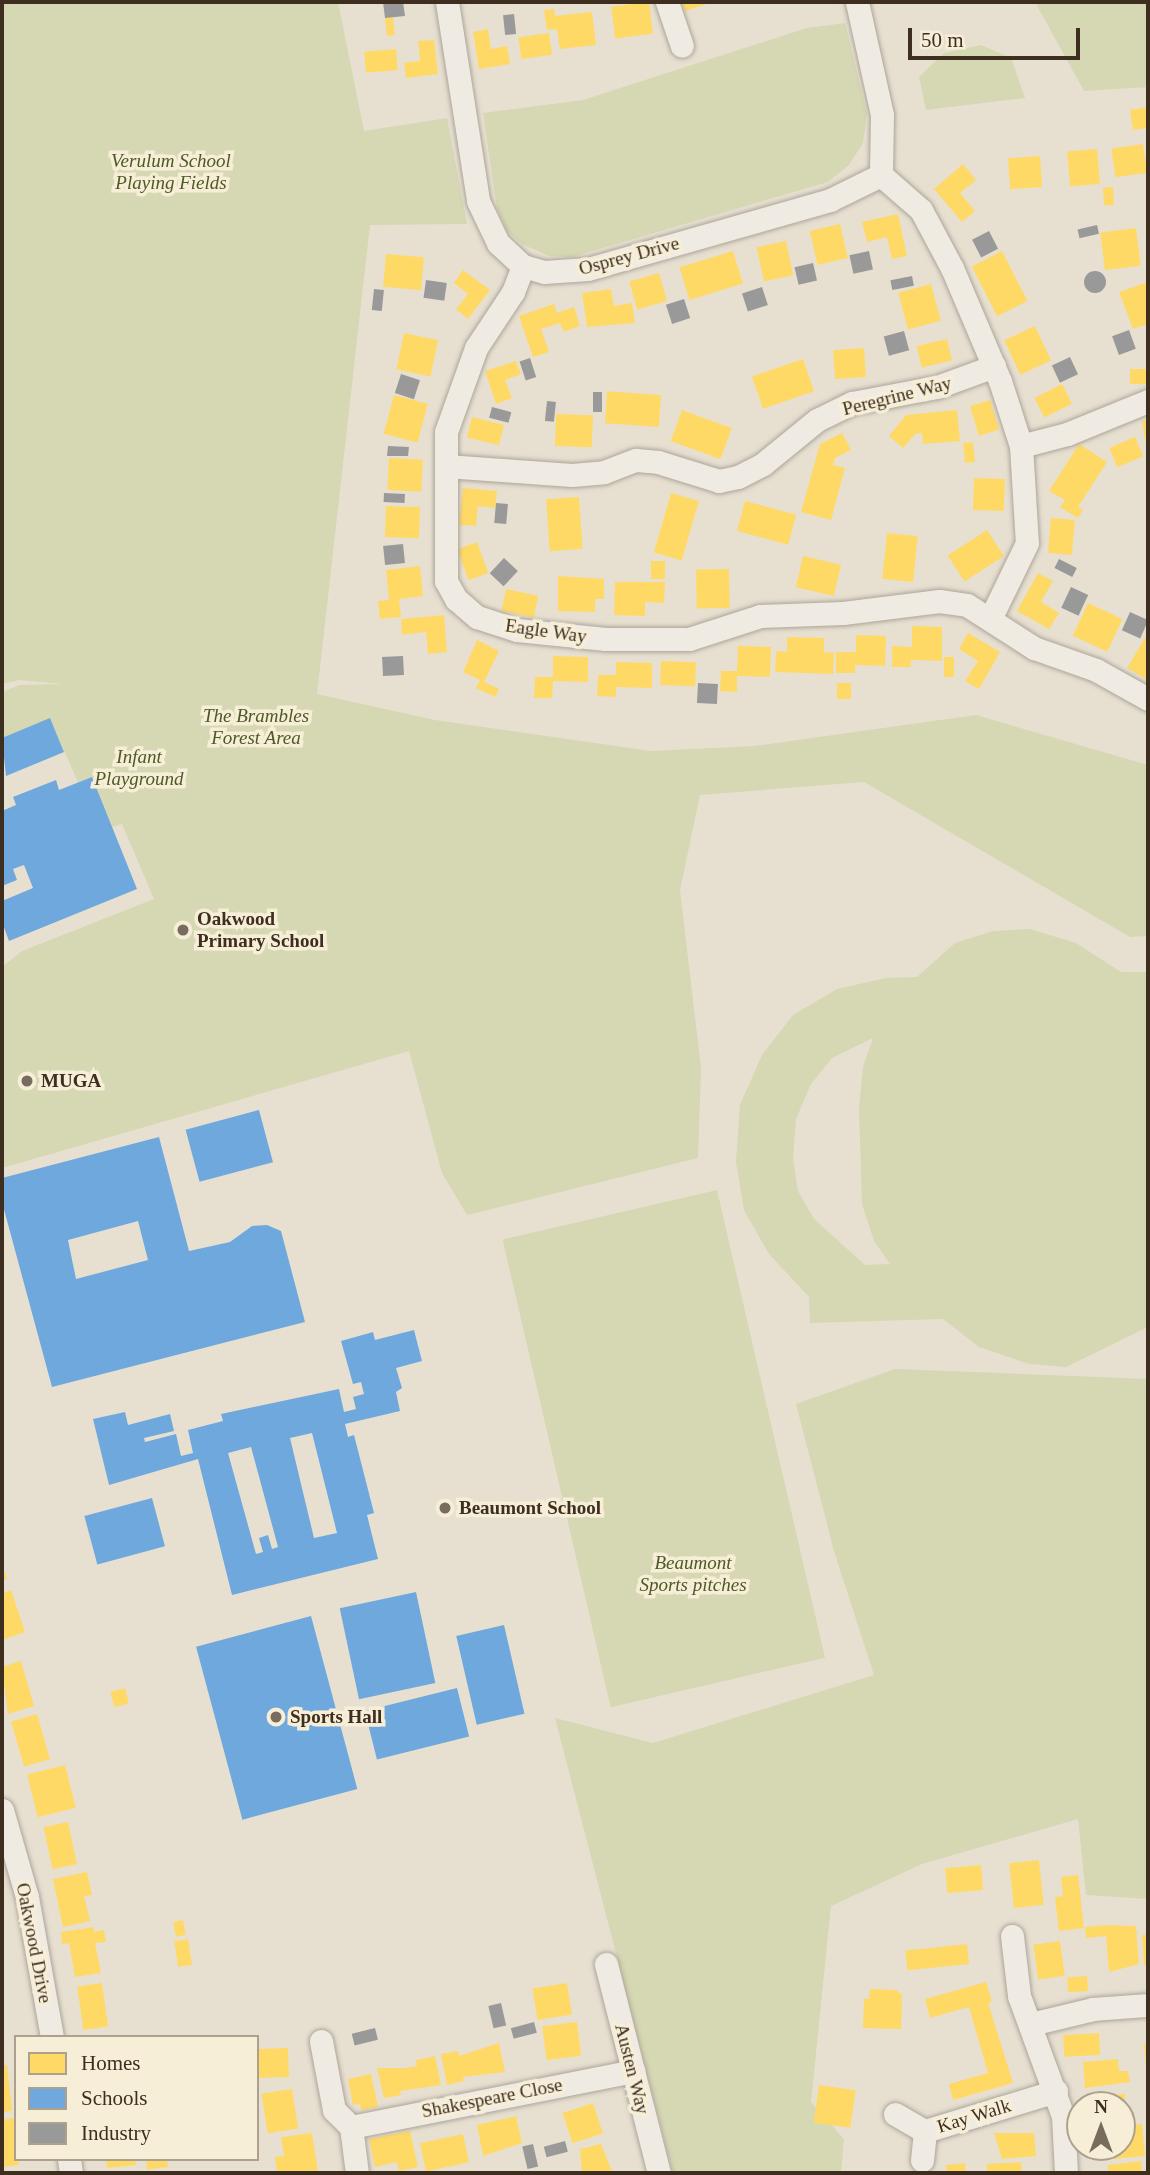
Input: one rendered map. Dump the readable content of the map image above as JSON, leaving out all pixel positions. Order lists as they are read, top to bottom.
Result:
{
  "streets": {
    "street": [
      "Osprey Drive",
      "Peregrine Way",
      "Eagle Way",
      "Oakwood Drive",
      "Austen Way",
      "Shakespeare Close",
      "Kay Walk"
    ]
  },
  "crossings": [
    ["Osprey Drive", "Eagle Way"],
    ["Peregrine Way", "Eagle Way"],
    ["Austen Way", "Shakespeare Close"]
  ],
  "parks": [
    "Verulum School Playing Fields",
    "The Brambles Forest Area",
    "Infant Playground",
    "Beaumont Sports pitches"
  ],
  "places": [
    "Oakwood Primary School",
    "MUGA",
    "Beaumont School",
    "Sports Hall"
  ],
  "legend": ["Homes", "Schools", "Industry"],
  "scale_bar": "50 m",
  "north": "top"
}
